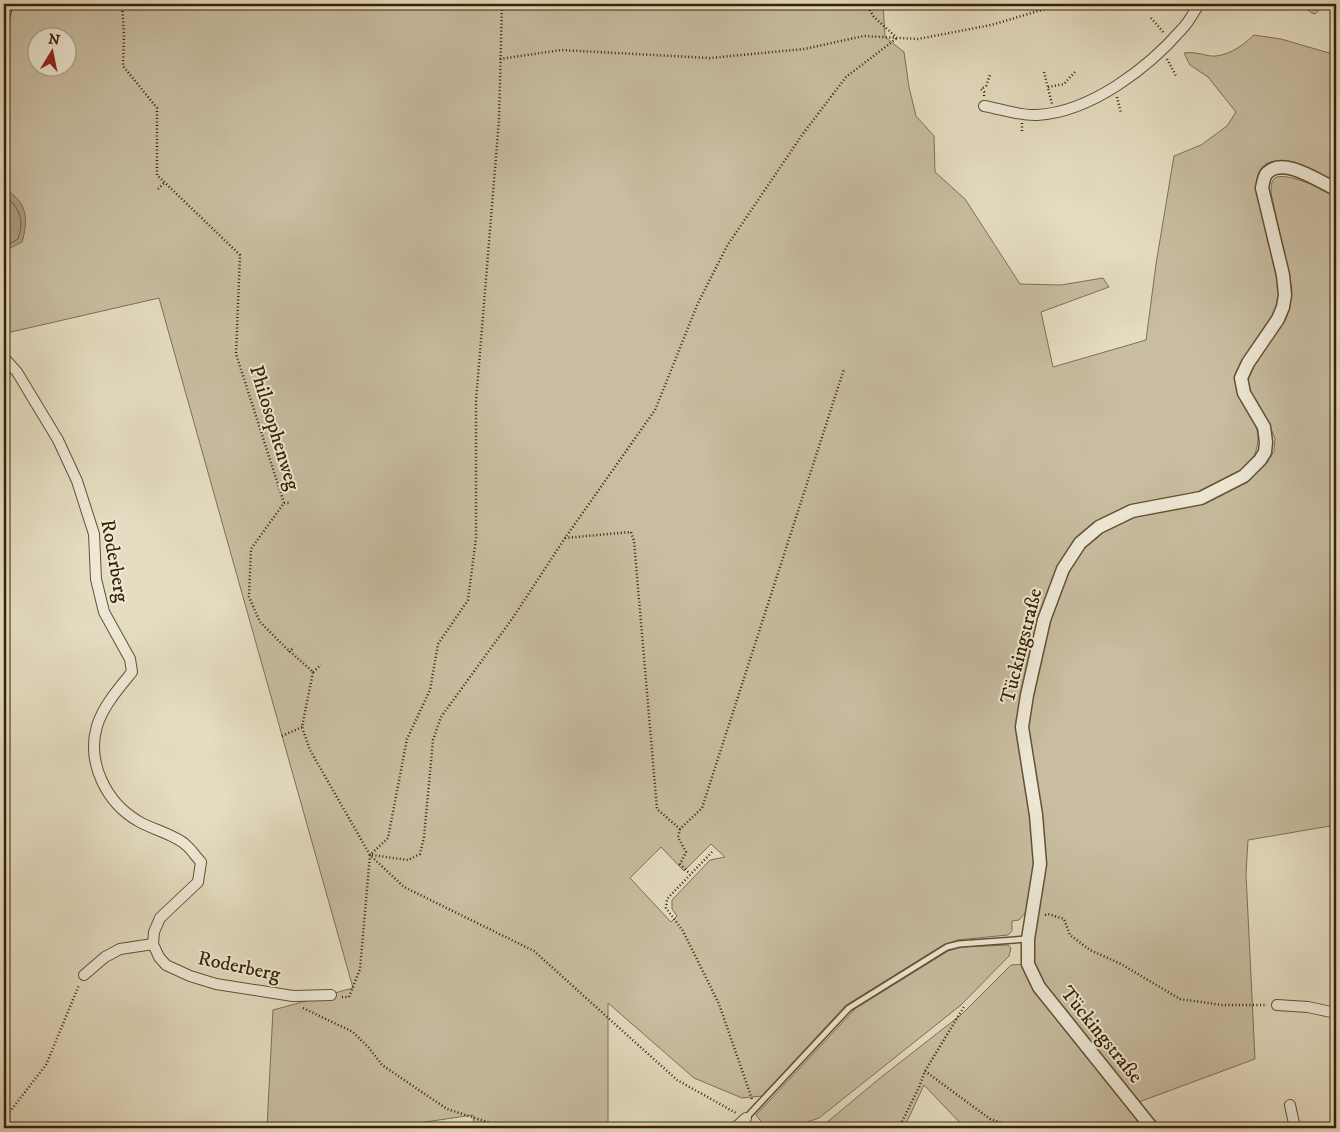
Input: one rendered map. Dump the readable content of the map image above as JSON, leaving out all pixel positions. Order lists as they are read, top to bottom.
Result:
{
  "streets": {
    "street": ["Roderberg", "Tückingstraße"],
    "path": ["Philosophenweg"]
  },
  "north": "top"
}
